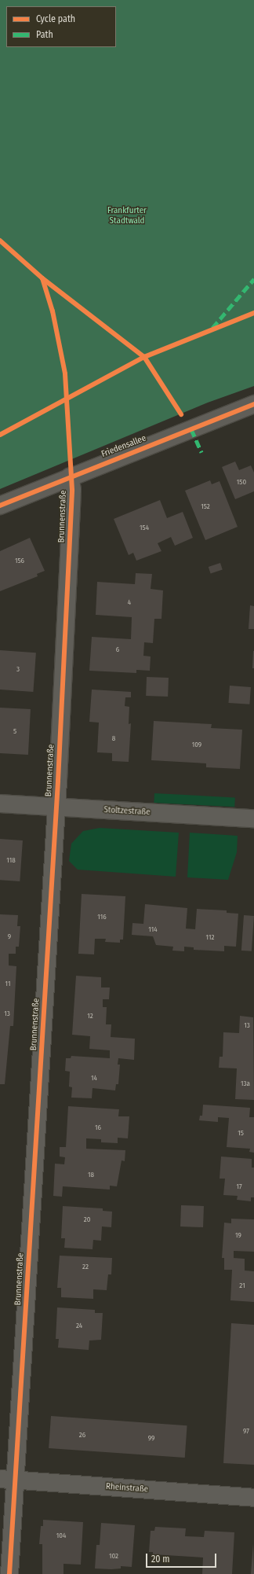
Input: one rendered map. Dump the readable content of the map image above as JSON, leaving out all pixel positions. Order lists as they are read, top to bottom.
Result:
{
  "streets": {
    "street": [
      "Friedensallee",
      "Brunnenstraße",
      "Stoltzestraße",
      "Rheinstraße"
    ]
  },
  "crossings": [
    ["Friedensallee", "Brunnenstraße"],
    ["Brunnenstraße", "Stoltzestraße"],
    ["Brunnenstraße", "Rheinstraße"]
  ],
  "parks": ["Frankfurter Stadtwald"],
  "house_numbers": [
    "150",
    "152",
    "154",
    "156",
    "4",
    "6",
    "3",
    "5",
    "8",
    "109",
    "118",
    "116",
    "114",
    "9",
    "112",
    "11",
    "13",
    "12",
    "13",
    "14",
    "13a",
    "16",
    "15",
    "18",
    "17",
    "20",
    "19",
    "22",
    "21",
    "24",
    "97",
    "26",
    "99",
    "104",
    "102"
  ],
  "legend": ["Cycle path", "Path"],
  "scale_bar": "20 m"
}
